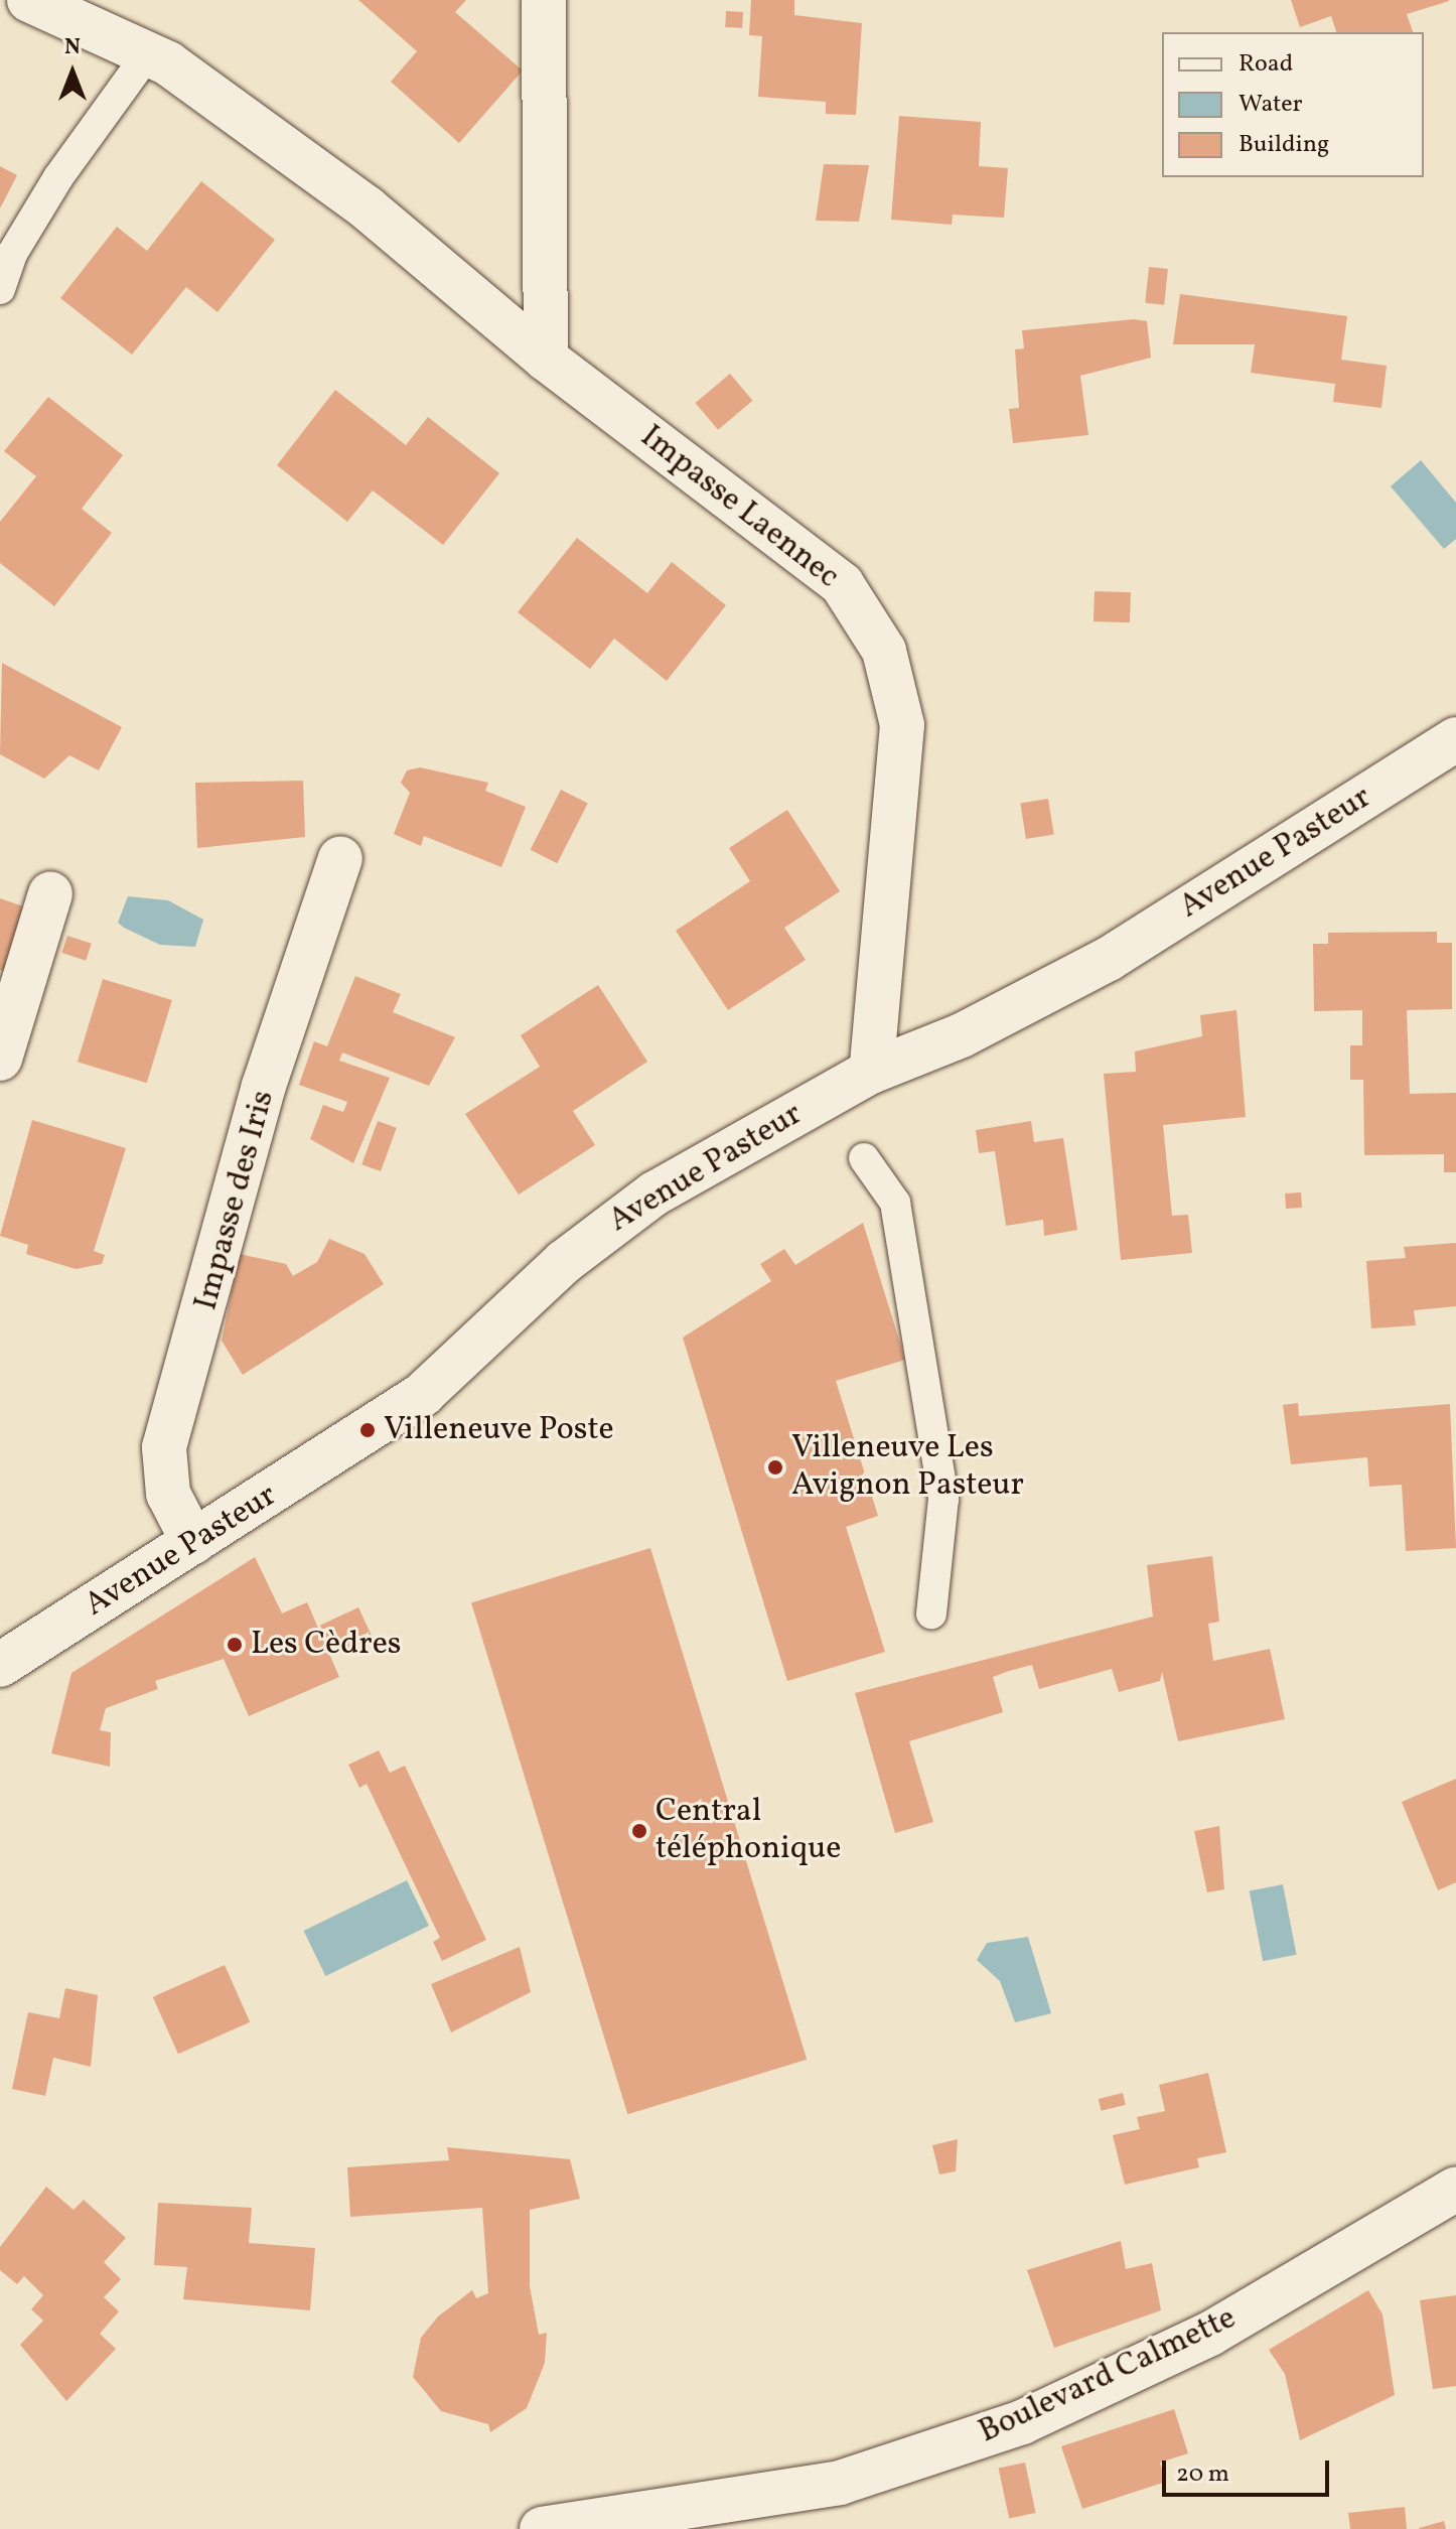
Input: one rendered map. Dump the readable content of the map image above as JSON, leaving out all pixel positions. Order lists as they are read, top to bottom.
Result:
{
  "streets": {
    "street": [
      "Impasse Laennec",
      "Avenue Pasteur",
      "Impasse des Iris",
      "Boulevard Calmette"
    ]
  },
  "crossings": [
    ["Impasse Laennec", "Avenue Pasteur"],
    ["Avenue Pasteur", "Impasse des Iris"]
  ],
  "places": [
    "Villeneuve Poste",
    "Villeneuve Les Avignon Pasteur",
    "Les Cèdres",
    "Central téléphonique"
  ],
  "legend": ["Road", "Water", "Building"],
  "scale_bar": "20 m",
  "north": "top"
}
